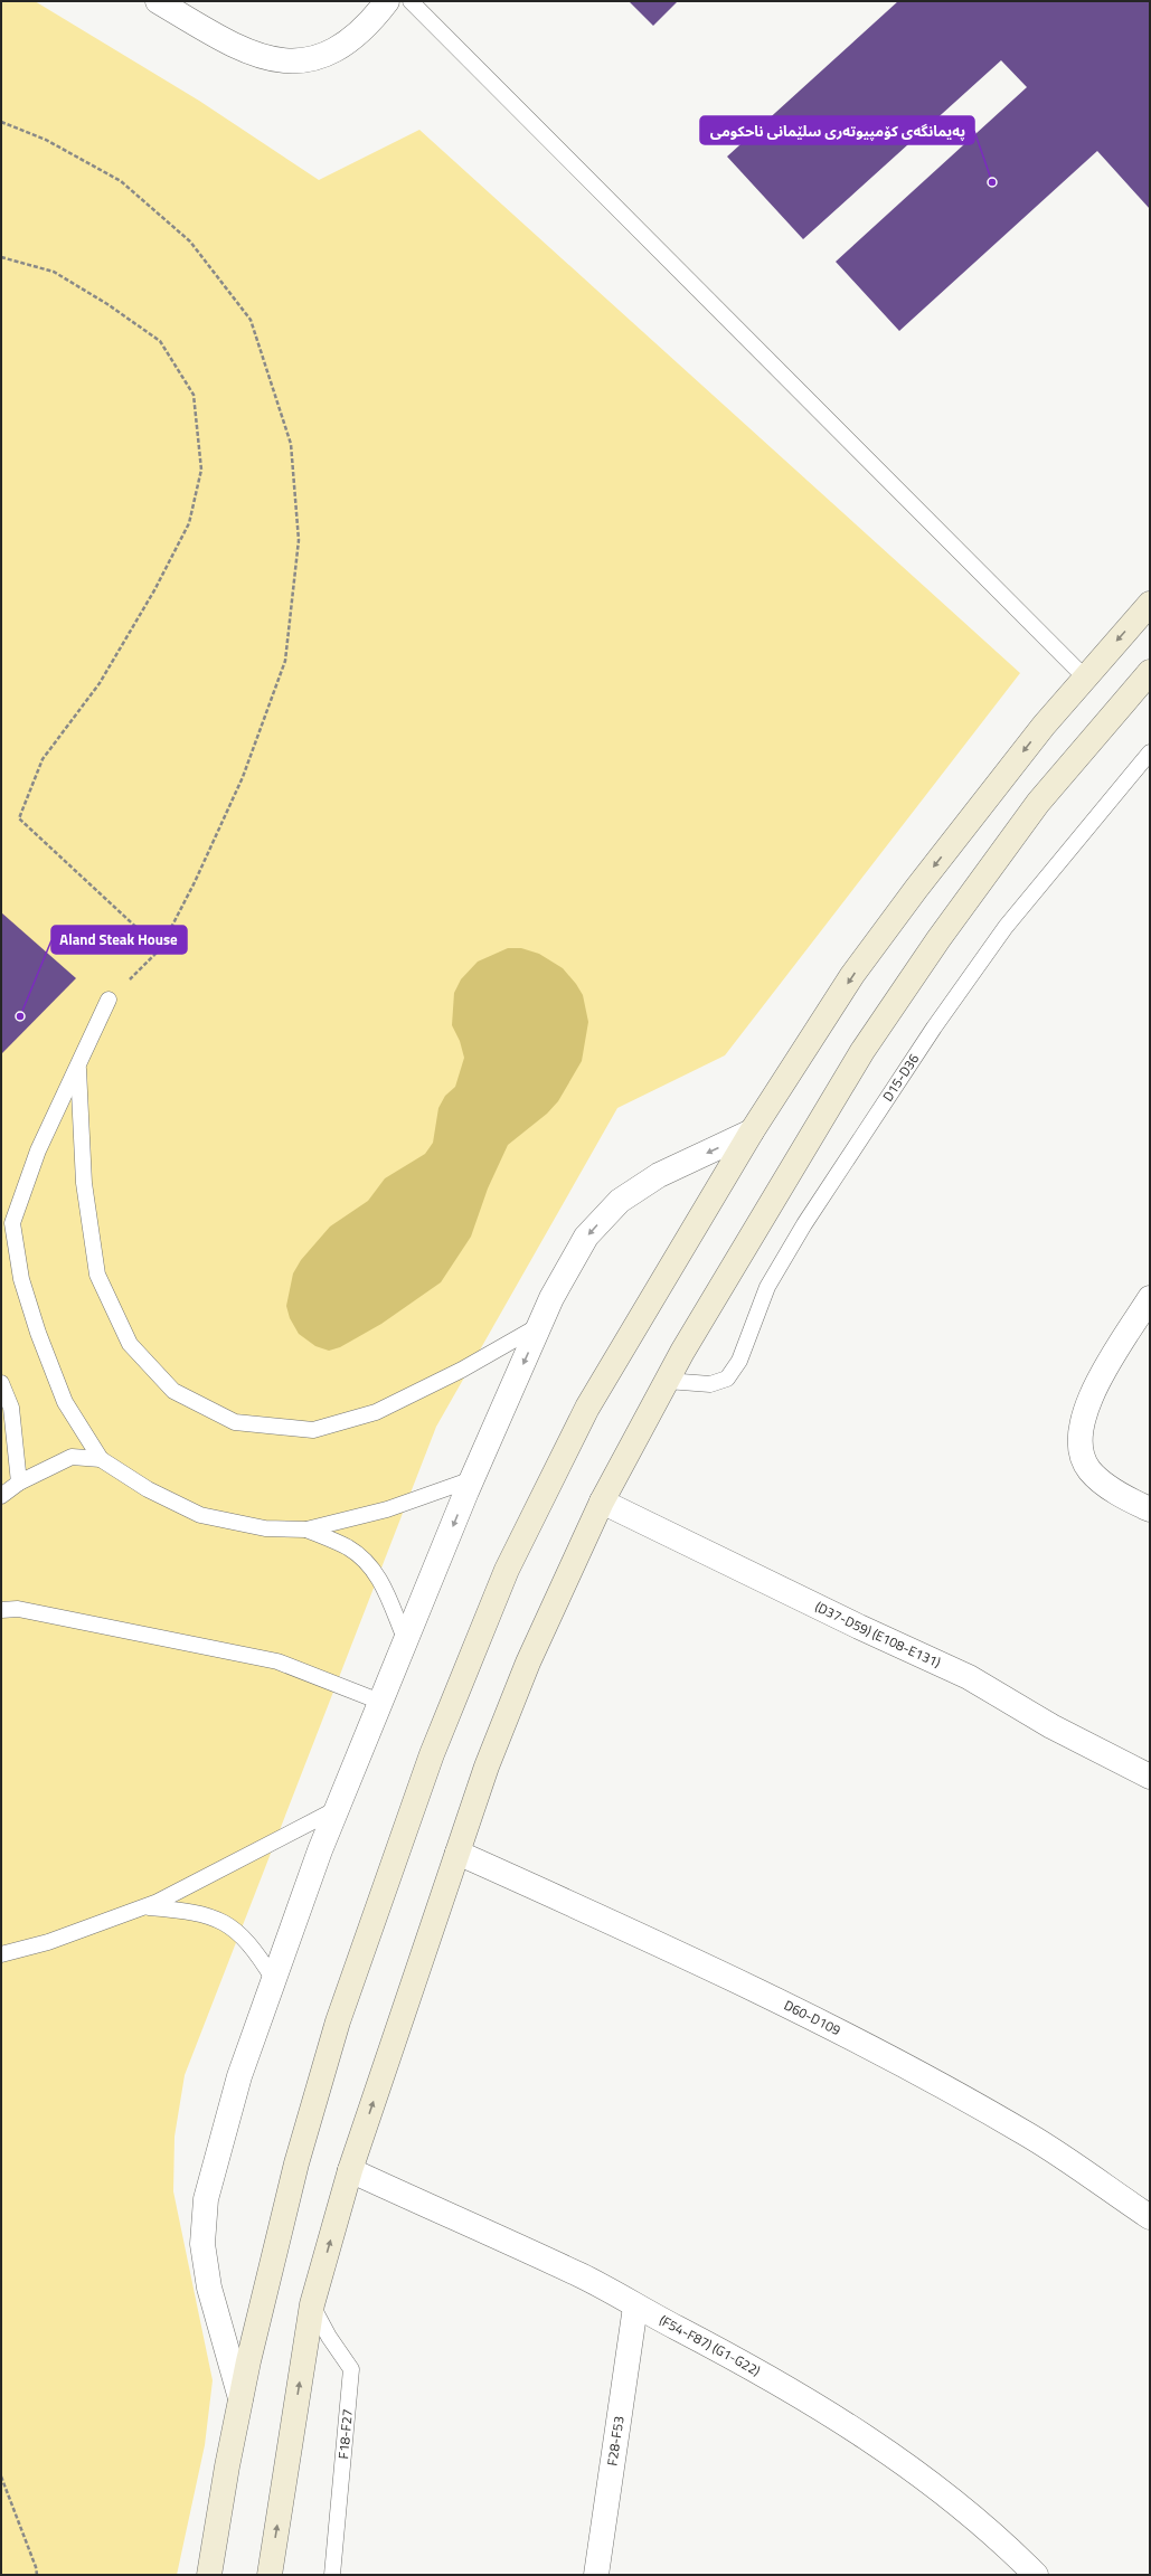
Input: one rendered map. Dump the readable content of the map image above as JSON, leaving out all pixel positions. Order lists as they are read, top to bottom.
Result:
{
  "streets": {
    "street": [
      "(D37-D59) (E108-E131)",
      "D60-D109",
      "(F54-F87) (G1-G22)",
      "F28-F53"
    ],
    "lane": ["D15-D36", "F18-F27"]
  },
  "crossings": [
    ["(F54-F87) (G1-G22)", "F28-F53"]
  ],
  "places": ["پەیمانگەی کۆمپیوتەری سلێمانی ناحکومی", "Aland Steak House"]
}
